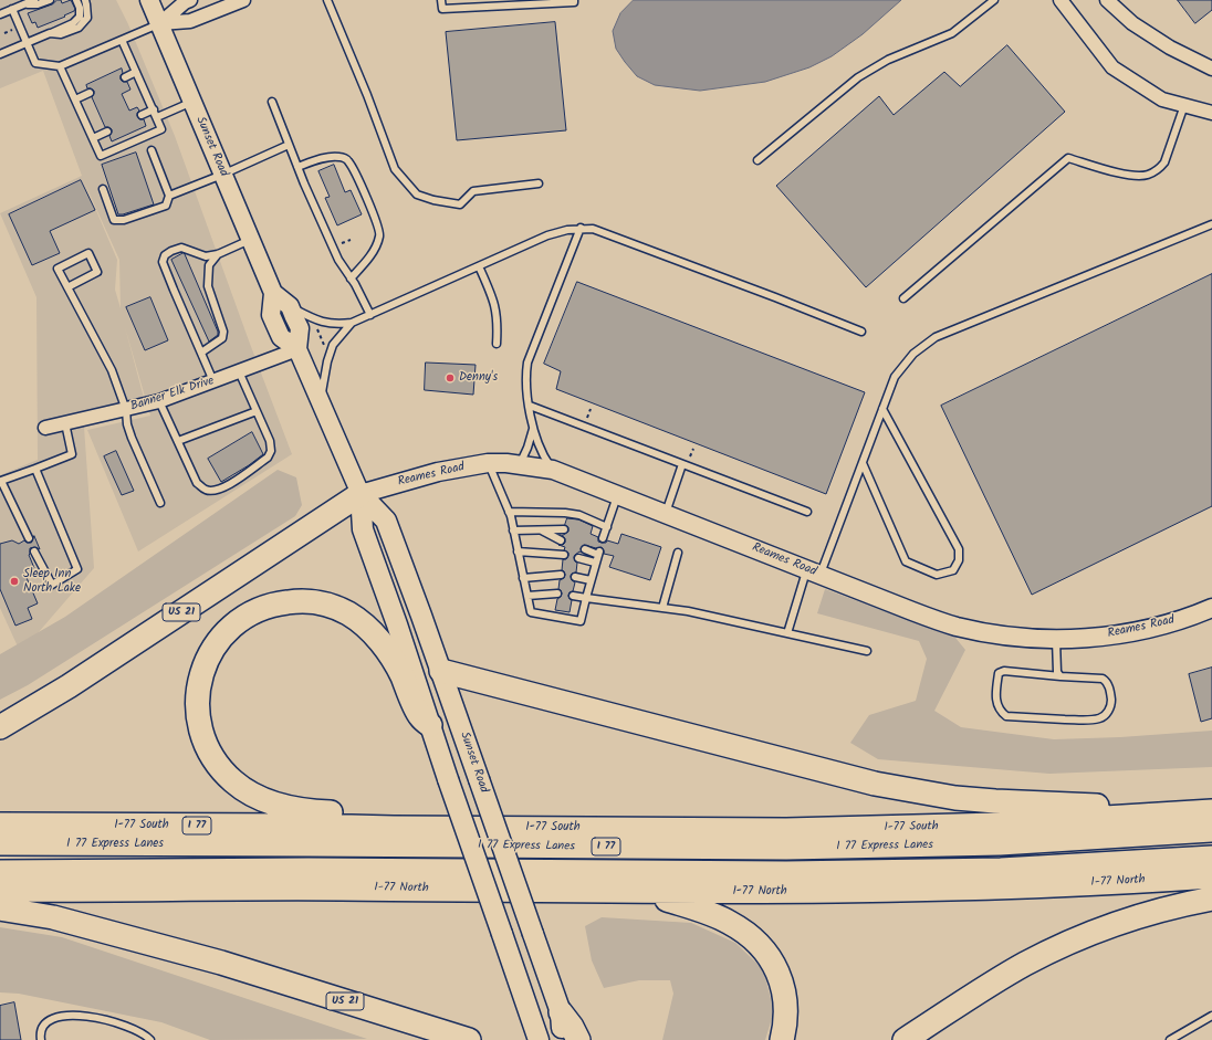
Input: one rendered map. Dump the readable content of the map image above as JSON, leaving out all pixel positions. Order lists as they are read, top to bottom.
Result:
{
  "streets": {
    "highway": [
      "US 21",
      "I-77 South",
      "I 77",
      "I 77 Express Lanes",
      "I-77 North"
    ],
    "main road": ["Sunset Road", "Reames Road"],
    "street": ["Banner Elk Drive"]
  },
  "crossings": [
    ["Sunset Road", "Banner Elk Drive"],
    ["Sunset Road", "Reames Road"],
    ["Sunset Road", "US 21"],
    ["Reames Road", "US 21"]
  ],
  "places": ["Denny's", "Sleep Inn North Lake"]
}
